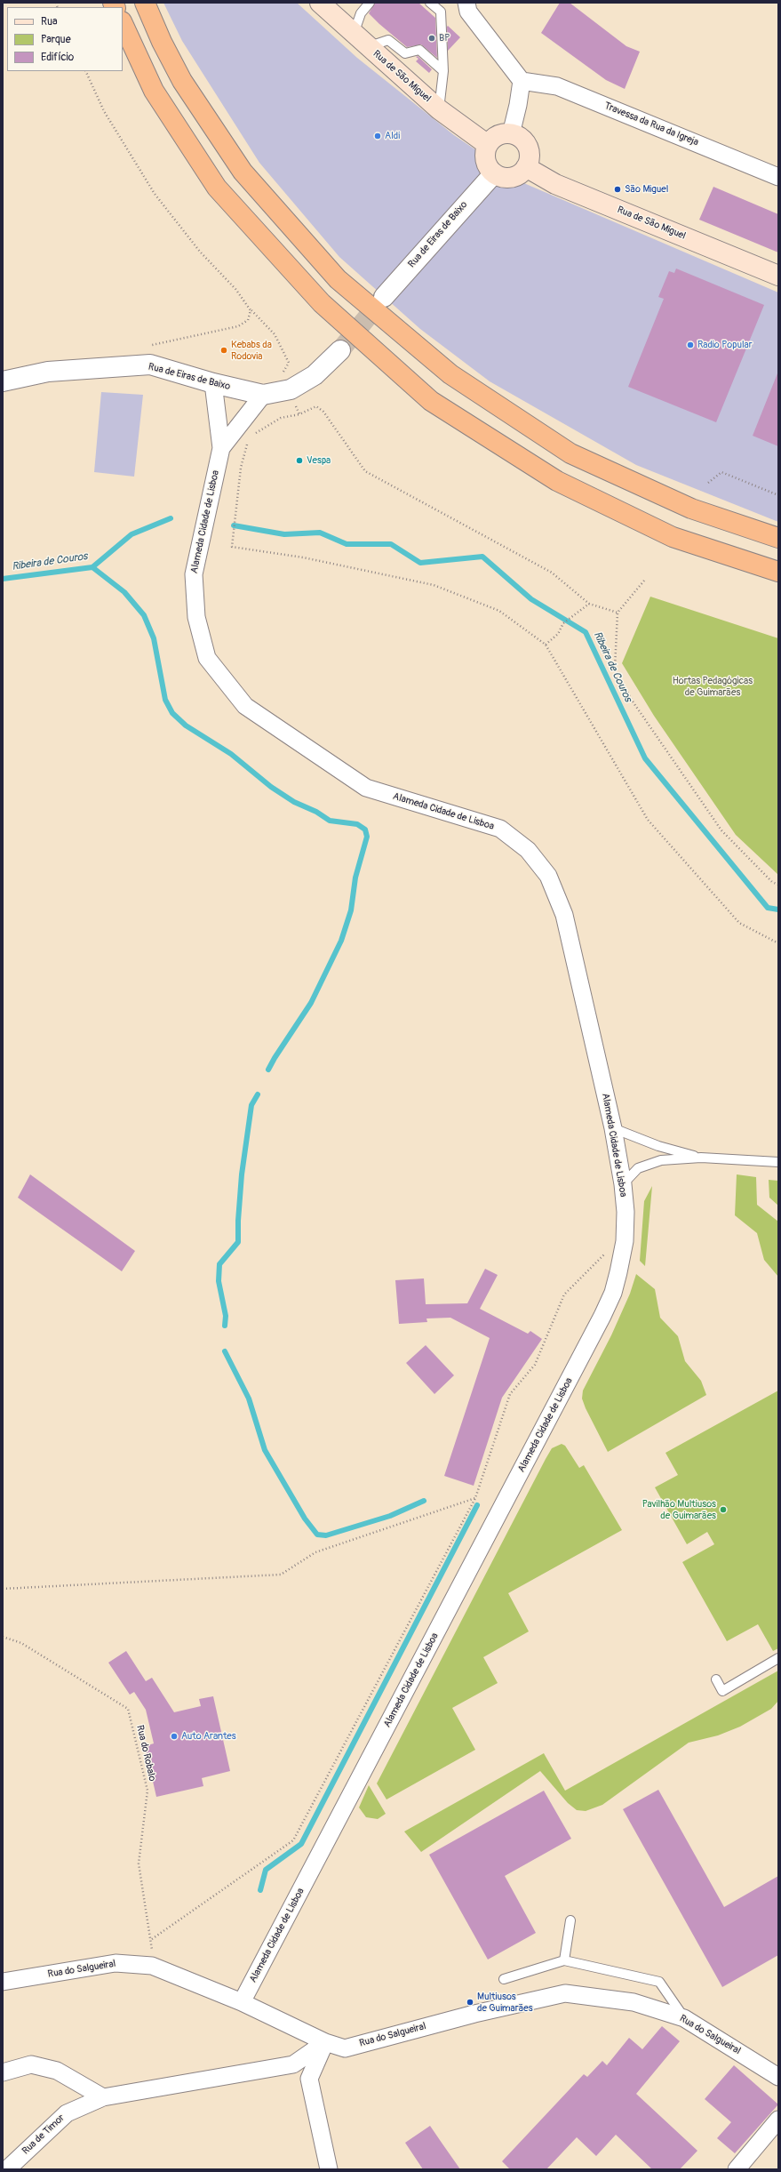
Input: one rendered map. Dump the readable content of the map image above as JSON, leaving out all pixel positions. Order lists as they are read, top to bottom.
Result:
{
  "streets": {
    "main road": ["Rua de São Miguel"],
    "street": [
      "Travessa da Rua da Igreja",
      "Rua de Eiras de Baixo",
      "Alameda Cidade de Lisboa",
      "Rua do Salgueiral",
      "Rua de Timor"
    ],
    "path": ["Rua do Robalo"]
  },
  "crossings": [
    ["Rua de São Miguel", "Rua de Eiras de Baixo"],
    ["Rua de Eiras de Baixo", "Alameda Cidade de Lisboa"],
    ["Alameda Cidade de Lisboa", "Rua do Salgueiral"],
    ["Rua do Robalo", "Rua do Salgueiral"],
    ["Rua do Salgueiral", "Rua de Timor"]
  ],
  "water": ["Ribeira de Couros"],
  "parks": ["Hortas Pedagógicas de Guimarães"],
  "places": [
    "BP",
    "Aldi",
    "São Miguel",
    "Radio Popular",
    "Kebabs da Rodovia",
    "Vespa",
    "Pavilhão Multiusos de Guimarães",
    "Auto Arantes",
    "Multiusos de Guimarães"
  ],
  "legend": ["Rua", "Parque", "Edifício"]
}
